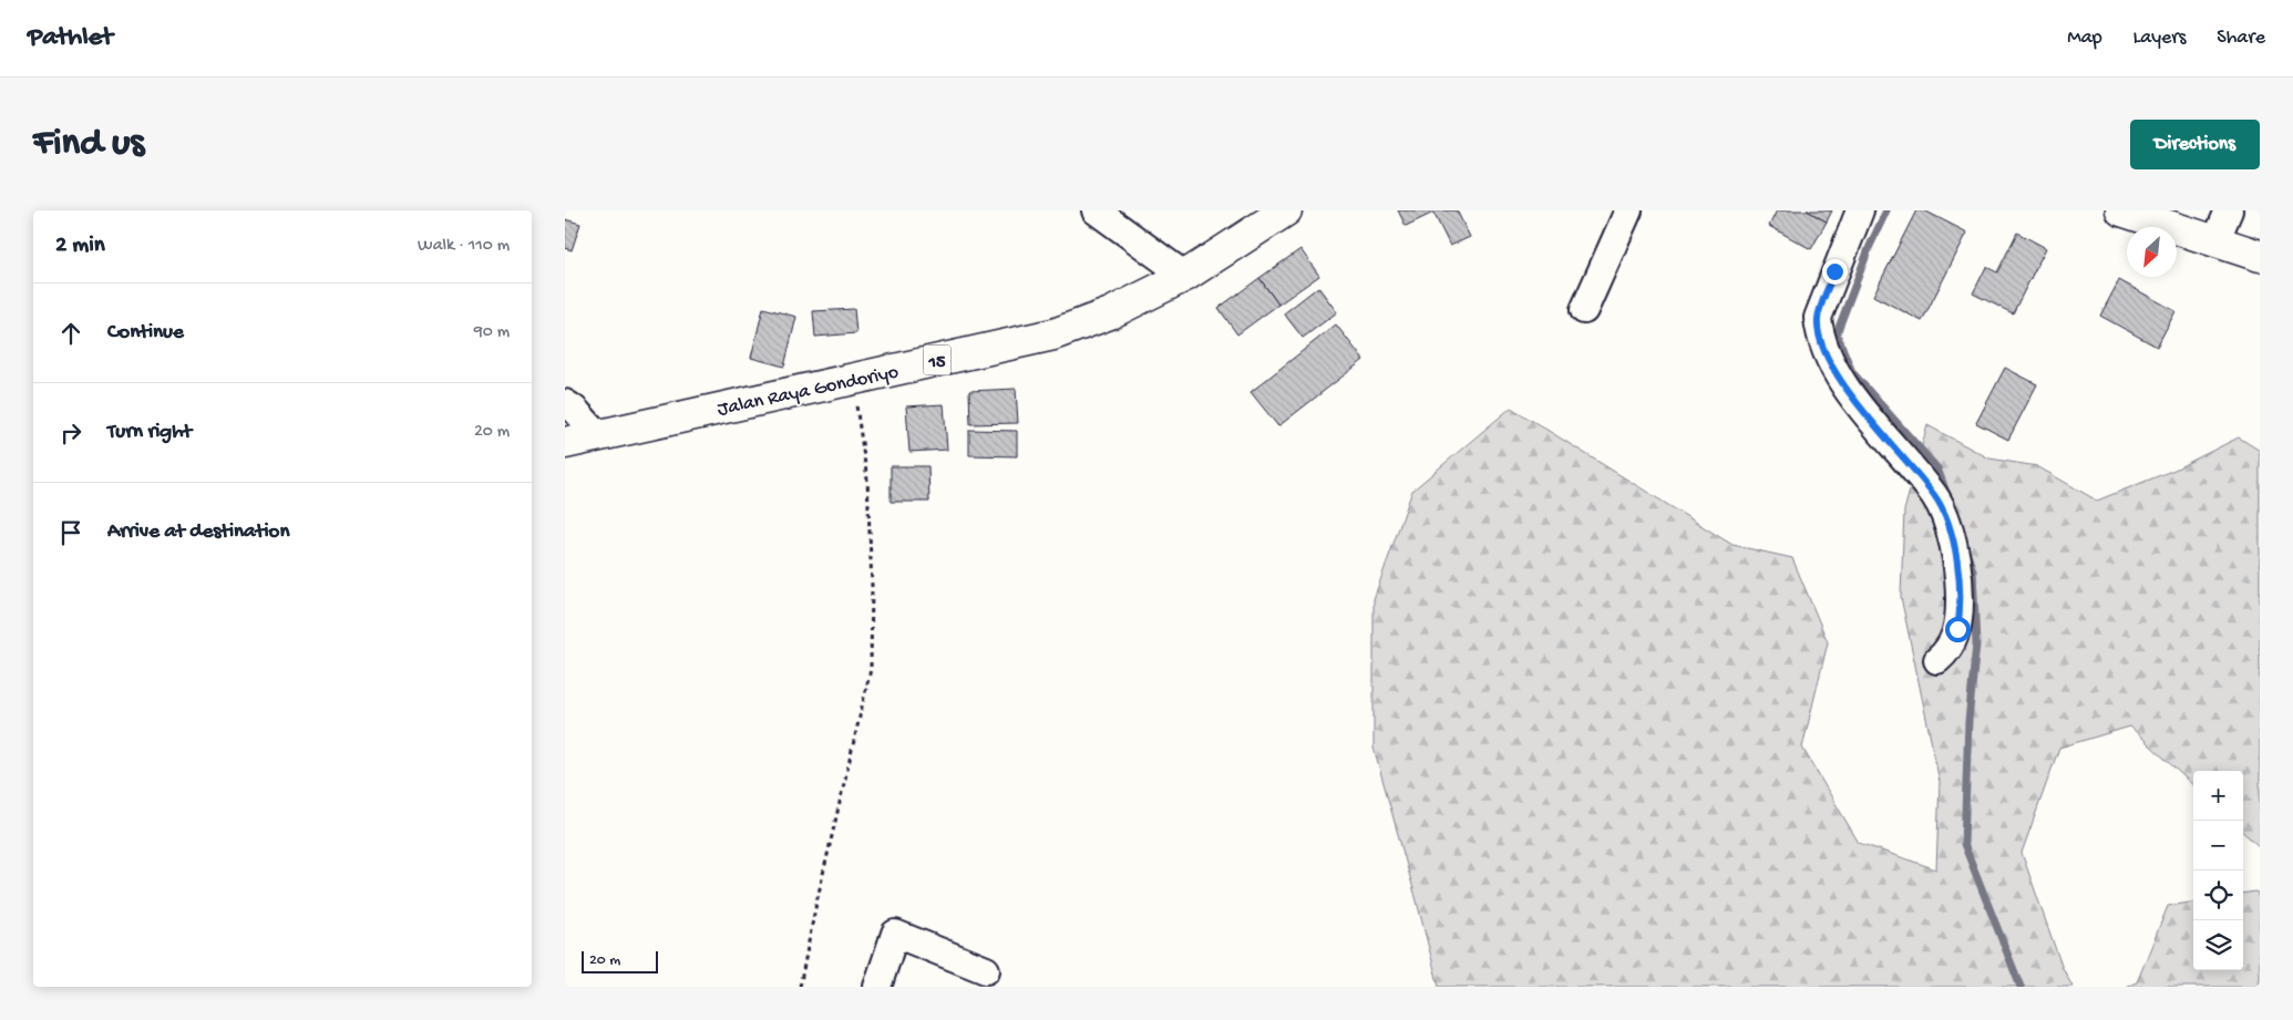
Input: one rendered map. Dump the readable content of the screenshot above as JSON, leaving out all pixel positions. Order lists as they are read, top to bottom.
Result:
{
  "streets": {
    "highway": ["15", "Jalan Raya Gondoriyo"]
  },
  "scale_bar": "20 m",
  "north": "bottom left",
  "page": {
    "header": "Pathlet",
    "nav": ["Map", "Layers", "Share"],
    "buttons": "Directions",
    "title": "Find us",
    "heading": ["2 min", "Walk · 110 m"],
    "list": [
      ["Continue", "90 m"],
      ["Turn right", "20 m"],
      "Arrive at destination"
    ],
    "map_buttons": ["+", "−"],
    "scale": "20 m"
  }
}
